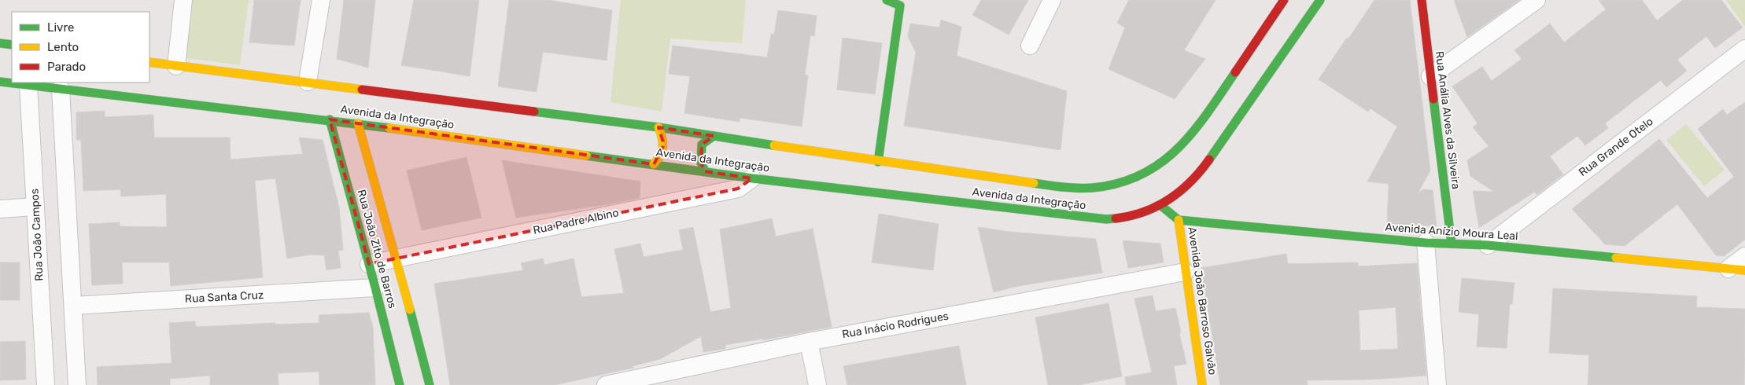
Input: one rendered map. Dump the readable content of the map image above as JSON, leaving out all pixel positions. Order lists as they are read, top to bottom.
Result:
{
  "streets": {
    "main road": [
      "Avenida da Integração",
      "Rua Anália Alves da Silveira",
      "Avenida Anízio Moura Leal",
      "Rua João Zito de Barros",
      "Avenida João Barroso Galvão"
    ],
    "street": [
      "Rua Grande Otelo",
      "Rua Padre Albino",
      "Rua João Campos",
      "Rua Santa Cruz",
      "Rua Inácio Rodrigues"
    ]
  },
  "crossings": [
    ["Avenida da Integração", "Rua Padre Albino"],
    ["Avenida da Integração", "Rua João Campos"],
    ["Avenida da Integração", "Rua João Zito de Barros"],
    ["Rua Anália Alves da Silveira", "Avenida Anízio Moura Leal"],
    ["Rua Grande Otelo", "Avenida Anízio Moura Leal"],
    ["Rua Padre Albino", "Rua João Zito de Barros"],
    ["Avenida Anízio Moura Leal", "Avenida João Barroso Galvão"],
    ["Rua João Zito de Barros", "Rua Santa Cruz"],
    ["Avenida João Barroso Galvão", "Rua Inácio Rodrigues"]
  ],
  "legend": ["Livre", "Lento", "Parado"]
}
